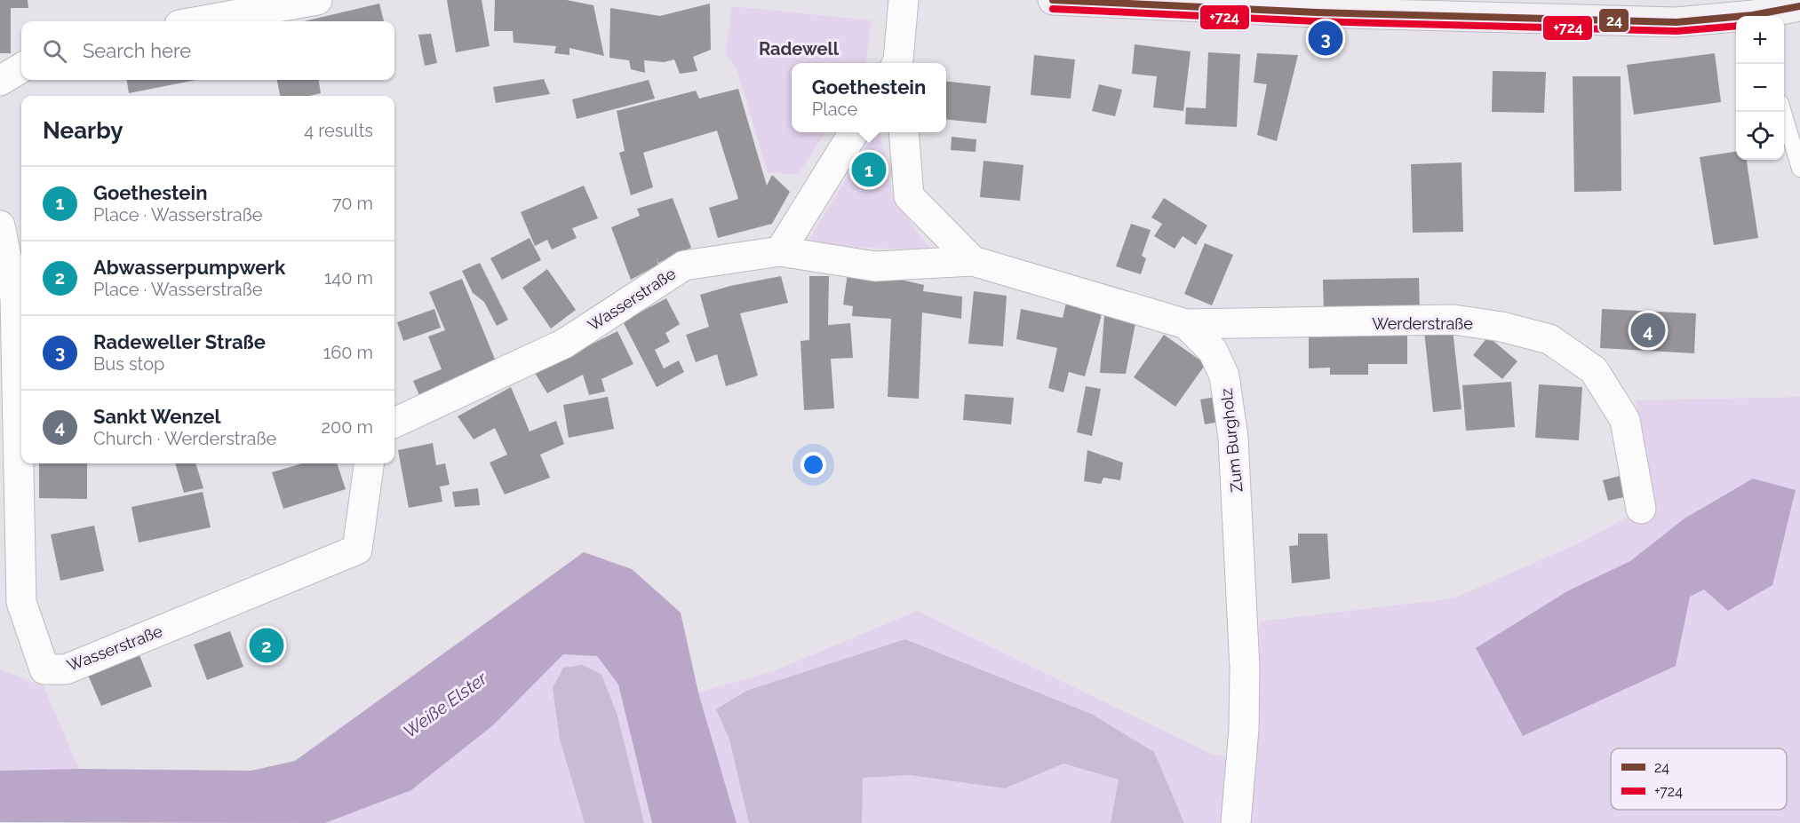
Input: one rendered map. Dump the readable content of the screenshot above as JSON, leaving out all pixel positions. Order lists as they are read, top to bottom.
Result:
{
  "streets": {
    "street": ["Wasserstraße", "Werderstraße", "Zum Burgholz"]
  },
  "crossings": [
    ["Wasserstraße", "Zum Burgholz"],
    ["Werderstraße", "Zum Burgholz"]
  ],
  "districts": ["Radewell"],
  "water": ["Weiße Elster"],
  "lines": ["transit line 24", "transit line +724"],
  "legend": ["24", "+724"],
  "page": {
    "map_buttons": ["+", "−"],
    "pins": [
      "3",
      "1",
      "4",
      "2"
    ],
    "search": "Search here",
    "popup": ["Goethestein", "Place"],
    "heading": ["Nearby", "4 results"],
    "list": [
      {
        "mark": "1",
        "name": "Goethestein",
        "note": "Place · Wasserstraße",
        "value": "70 m"
      },
      {
        "mark": "2",
        "name": "Abwasserpumpwerk",
        "note": "Place · Wasserstraße",
        "value": "140 m"
      },
      {
        "mark": "3",
        "name": "Radeweller Straße",
        "note": "Bus stop",
        "value": "160 m"
      },
      {
        "mark": "4",
        "name": "Sankt Wenzel",
        "note": "Church · Werderstraße",
        "value": "200 m"
      }
    ]
  }
}
